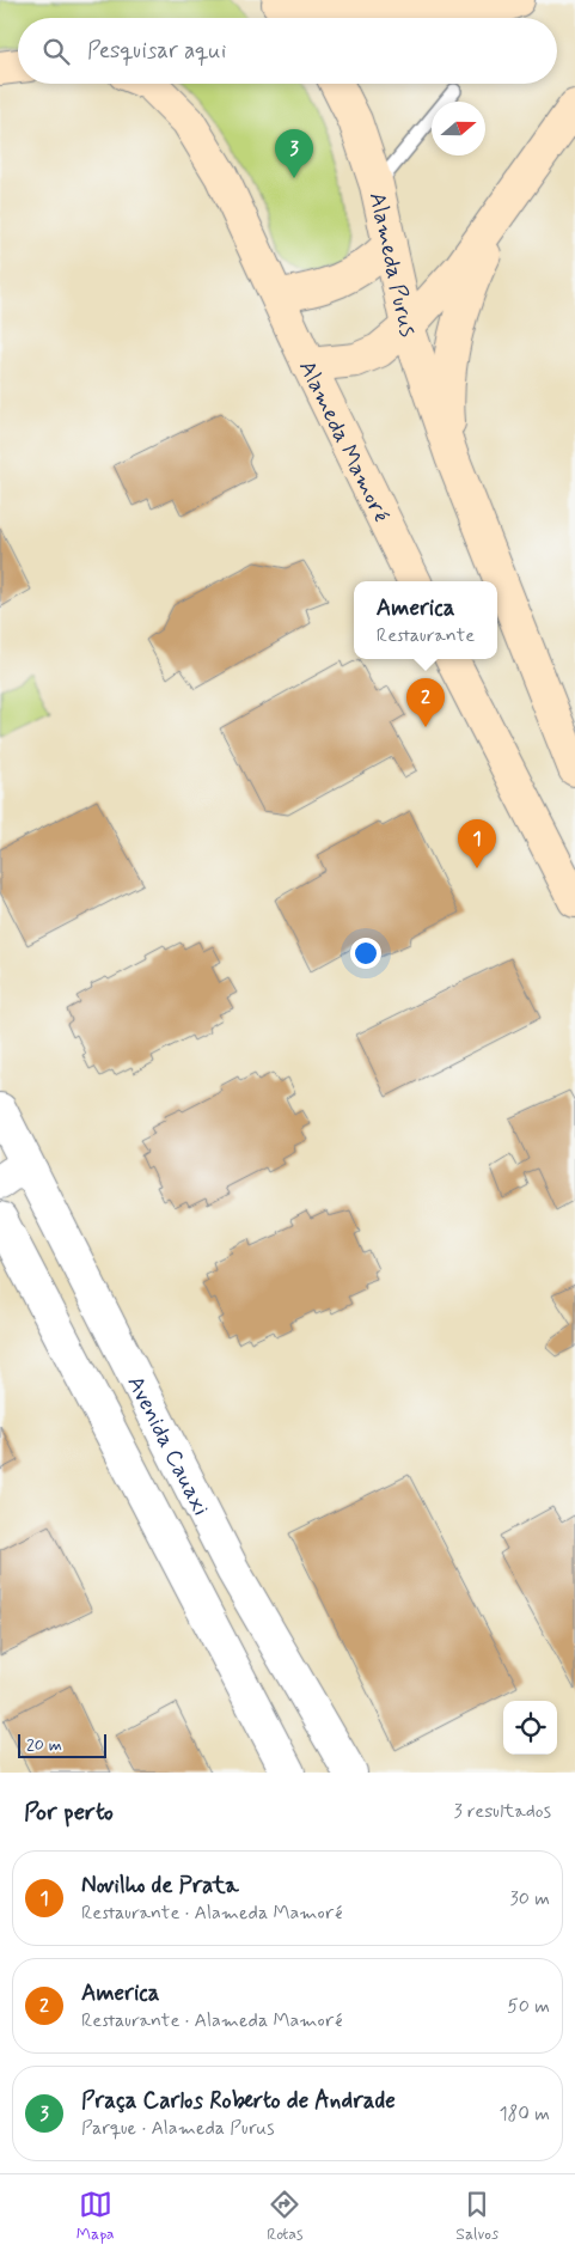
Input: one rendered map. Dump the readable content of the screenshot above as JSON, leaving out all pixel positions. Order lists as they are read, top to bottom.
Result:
{
  "streets": {
    "main road": ["Alameda Purus", "Alameda Mamoré"],
    "street": ["Avenida Cauaxi"]
  },
  "scale_bar": "20 m",
  "north": "right",
  "page": {
    "search": "Pesquisar aqui",
    "pins": ["3", "2", "1"],
    "popup": ["America", "Restaurante"],
    "scale": "20 m",
    "heading": ["Por perto", "3 resultados"],
    "list": [
      {
        "mark": "1",
        "name": "Novilho de Prata",
        "note": "Restaurante · Alameda Mamoré",
        "value": "30 m"
      },
      {
        "mark": "2",
        "name": "America",
        "note": "Restaurante · Alameda Mamoré",
        "value": "50 m"
      },
      {
        "mark": "3",
        "name": "Praça Carlos Roberto de Andrade",
        "note": "Parque · Alameda Purus",
        "value": "180 m"
      }
    ],
    "nav": ["Mapa", "Rotas", "Salvos"]
  }
}
